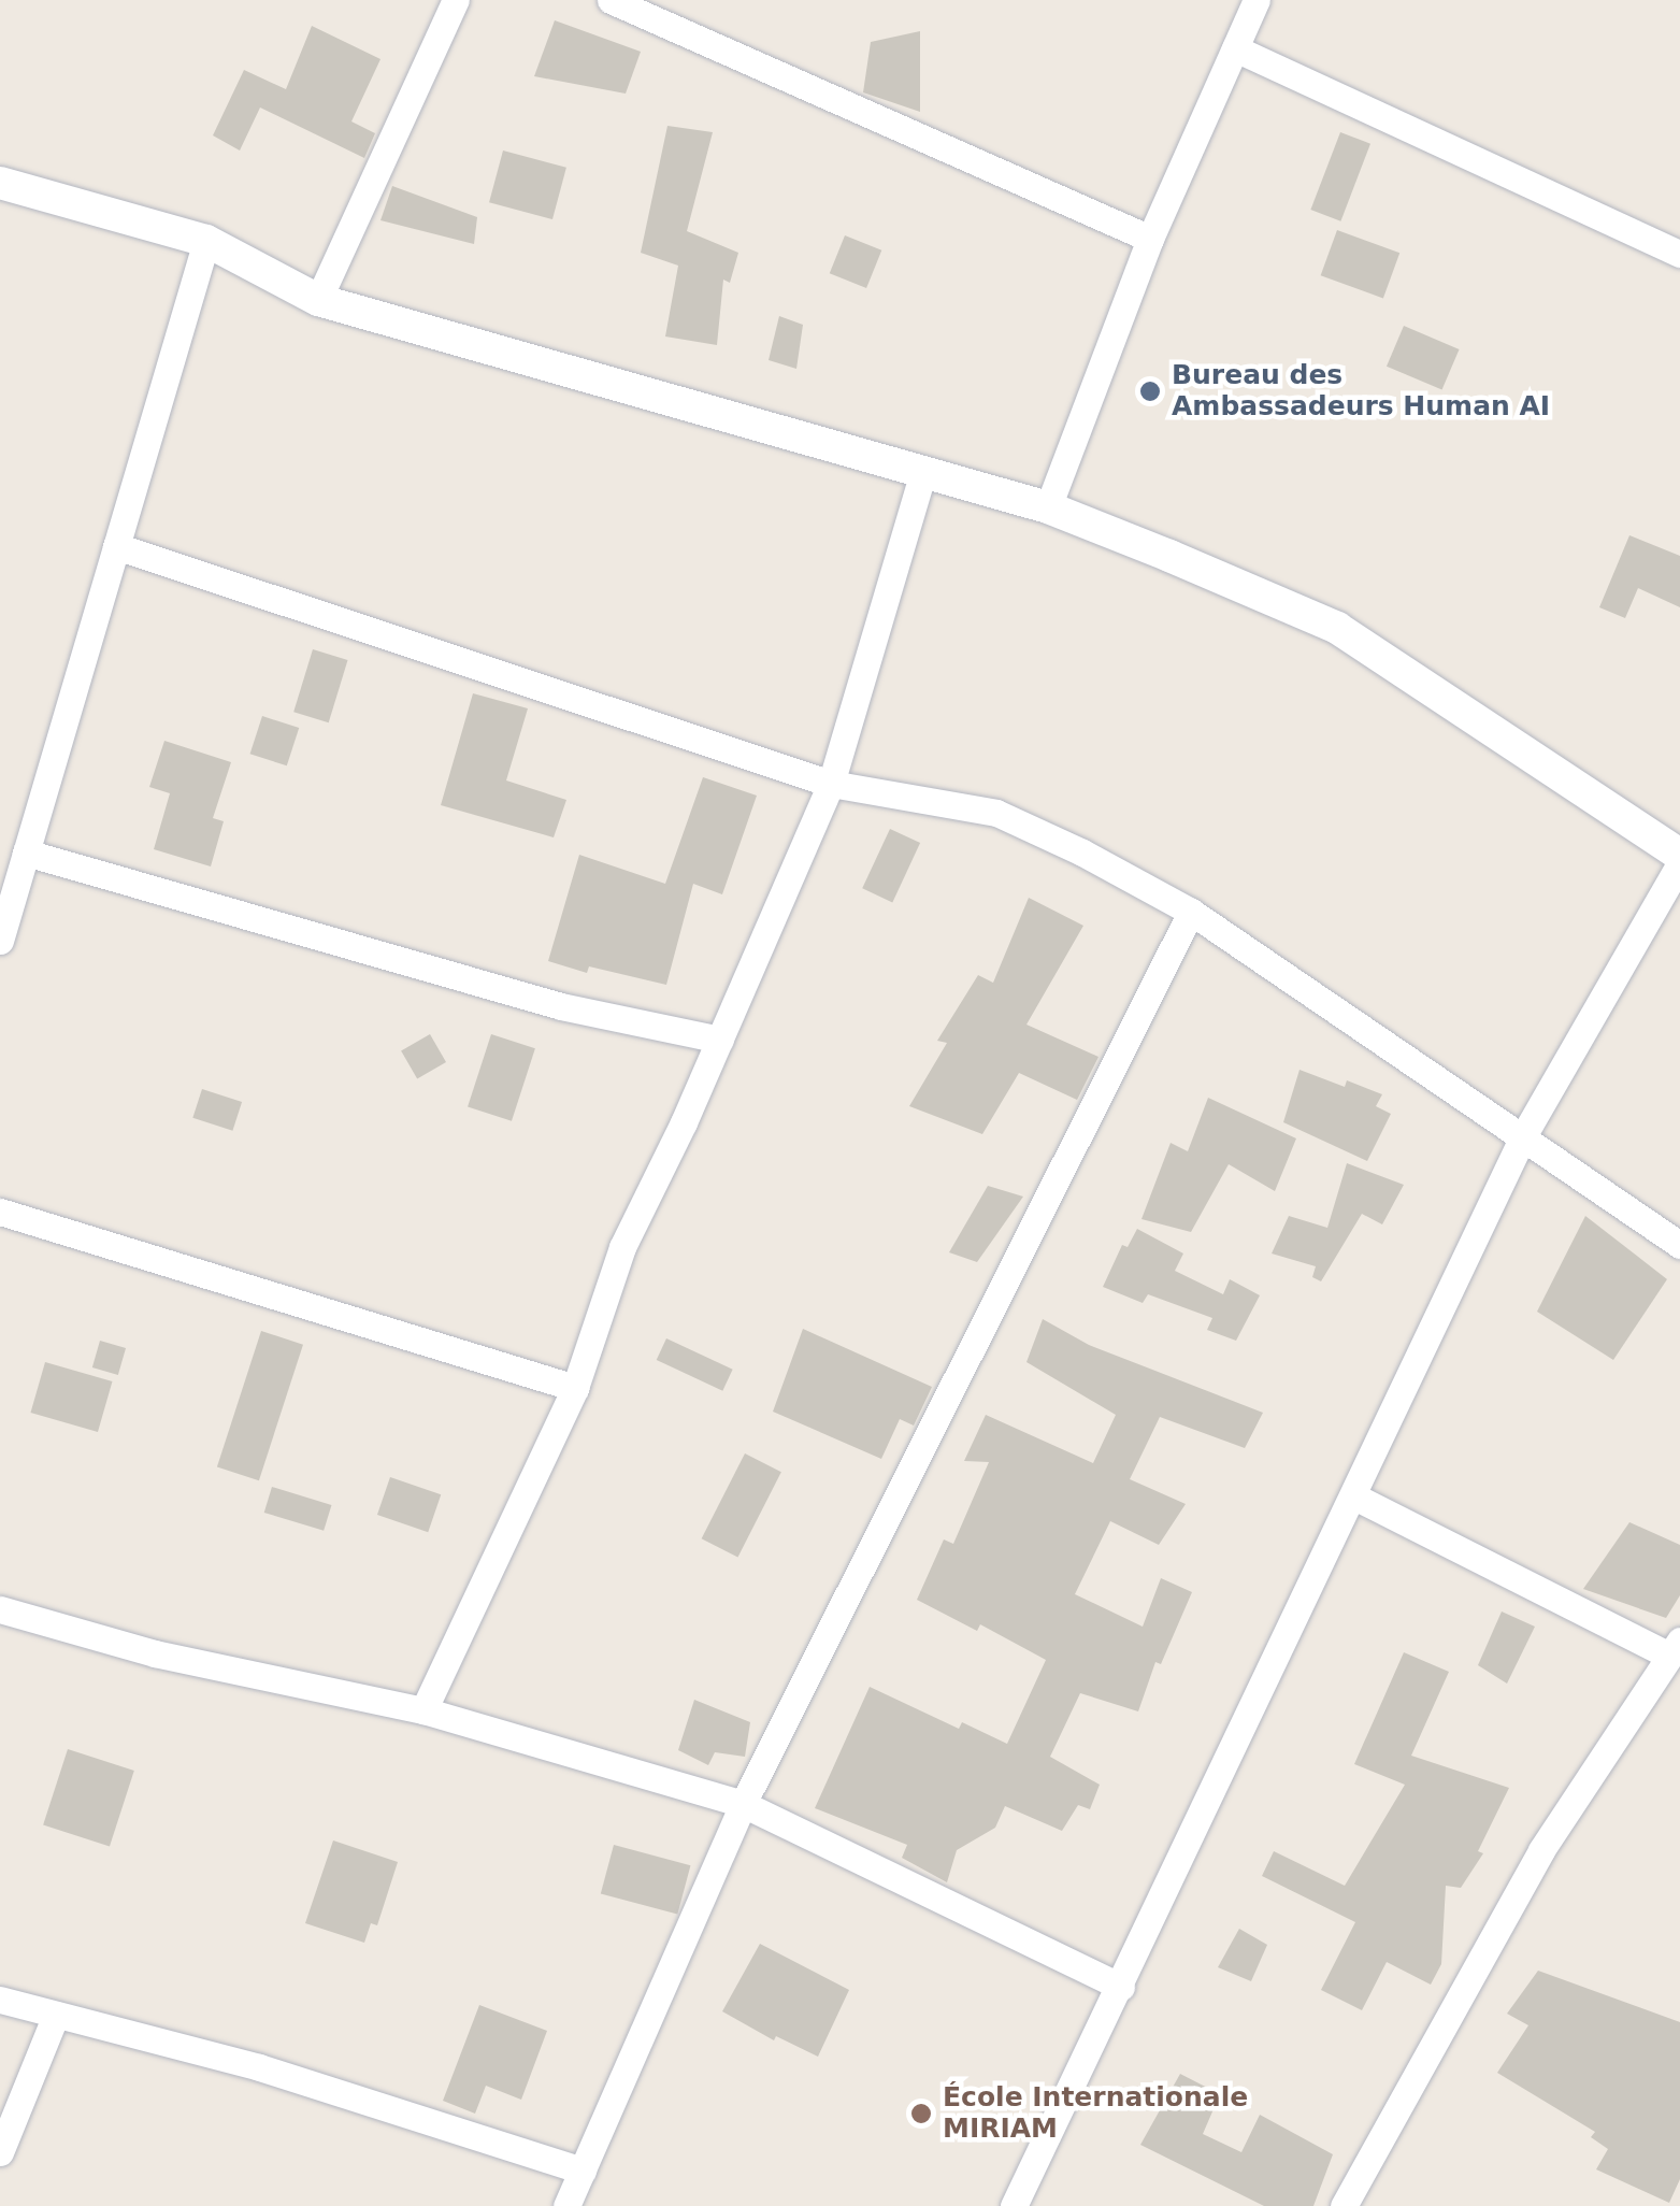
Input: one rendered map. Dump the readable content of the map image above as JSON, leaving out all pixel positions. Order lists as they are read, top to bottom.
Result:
{
  "places": ["Bureau des Ambassadeurs Human AI", "École Internationale MIRIAM"]
}
